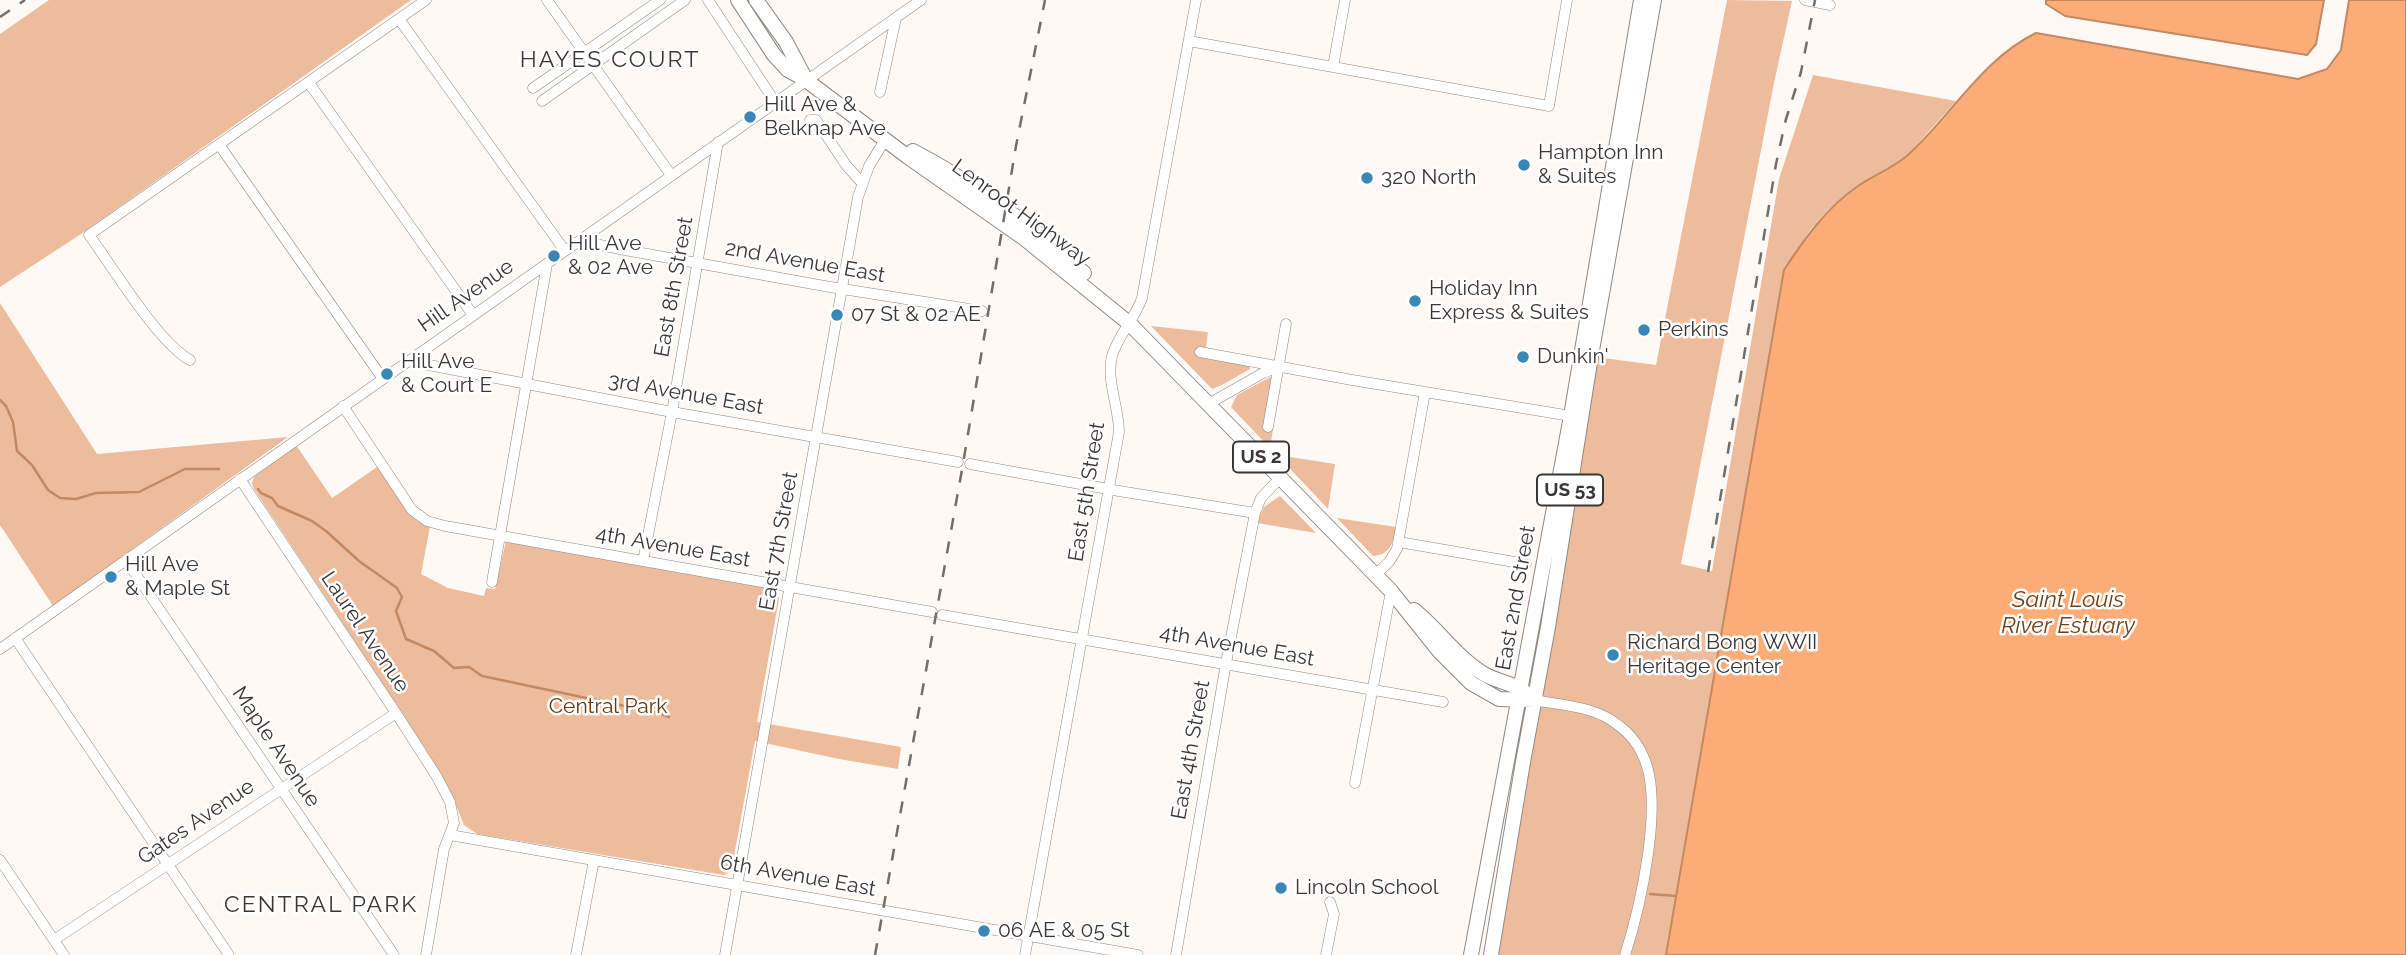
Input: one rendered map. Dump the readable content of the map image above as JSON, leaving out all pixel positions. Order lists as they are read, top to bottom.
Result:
{
  "streets": {
    "highway": [
      "Lenroot Highway",
      "US 2",
      "US 53",
      "East 2nd Street"
    ],
    "street": [
      "2nd Avenue East",
      "East 8th Street",
      "Hill Avenue",
      "3rd Avenue East",
      "East 5th Street",
      "East 7th Street",
      "4th Avenue East",
      "Laurel Avenue",
      "Maple Avenue",
      "East 4th Street",
      "Gates Avenue",
      "6th Avenue East"
    ]
  },
  "crossings": [
    ["Lenroot Highway", "Hill Avenue"],
    ["Lenroot Highway", "US 2"],
    ["Lenroot Highway", "East 5th Street"],
    ["Lenroot Highway", "East 7th Street"],
    ["Lenroot Highway", "East 2nd Street"],
    ["Lenroot Highway", "East 4th Street"],
    ["2nd Avenue East", "East 8th Street"],
    ["2nd Avenue East", "Hill Avenue"],
    ["2nd Avenue East", "East 7th Street"],
    ["East 8th Street", "Hill Avenue"],
    ["East 8th Street", "3rd Avenue East"],
    ["East 8th Street", "4th Avenue East"],
    ["Hill Avenue", "3rd Avenue East"],
    ["Hill Avenue", "US 2"],
    ["Hill Avenue", "4th Avenue East"],
    ["Hill Avenue", "Laurel Avenue"],
    ["Hill Avenue", "Maple Avenue"],
    ["3rd Avenue East", "East 7th Street"],
    ["East 5th Street", "4th Avenue East"],
    ["East 5th Street", "6th Avenue East"],
    ["East 7th Street", "4th Avenue East"],
    ["East 7th Street", "6th Avenue East"],
    ["4th Avenue East", "East 4th Street"],
    ["Laurel Avenue", "Gates Avenue"],
    ["Laurel Avenue", "6th Avenue East"],
    ["Maple Avenue", "Gates Avenue"]
  ],
  "districts": ["HAYES COURT", "CENTRAL PARK"],
  "water": ["Saint Louis River Estuary"],
  "parks": ["Central Park"],
  "places": [
    "Hill Ave & Belknap Ave",
    "Hampton Inn & Suites",
    "320 North",
    "Hill Ave & 02 Ave",
    "Holiday Inn Express & Suites",
    "07 St & 02 AE",
    "Perkins",
    "Dunkin'",
    "Hill Ave & Court E",
    "Hill Ave & Maple St",
    "Richard Bong WWII Heritage Center",
    "Lincoln School",
    "06 AE & 05 St"
  ]
}
